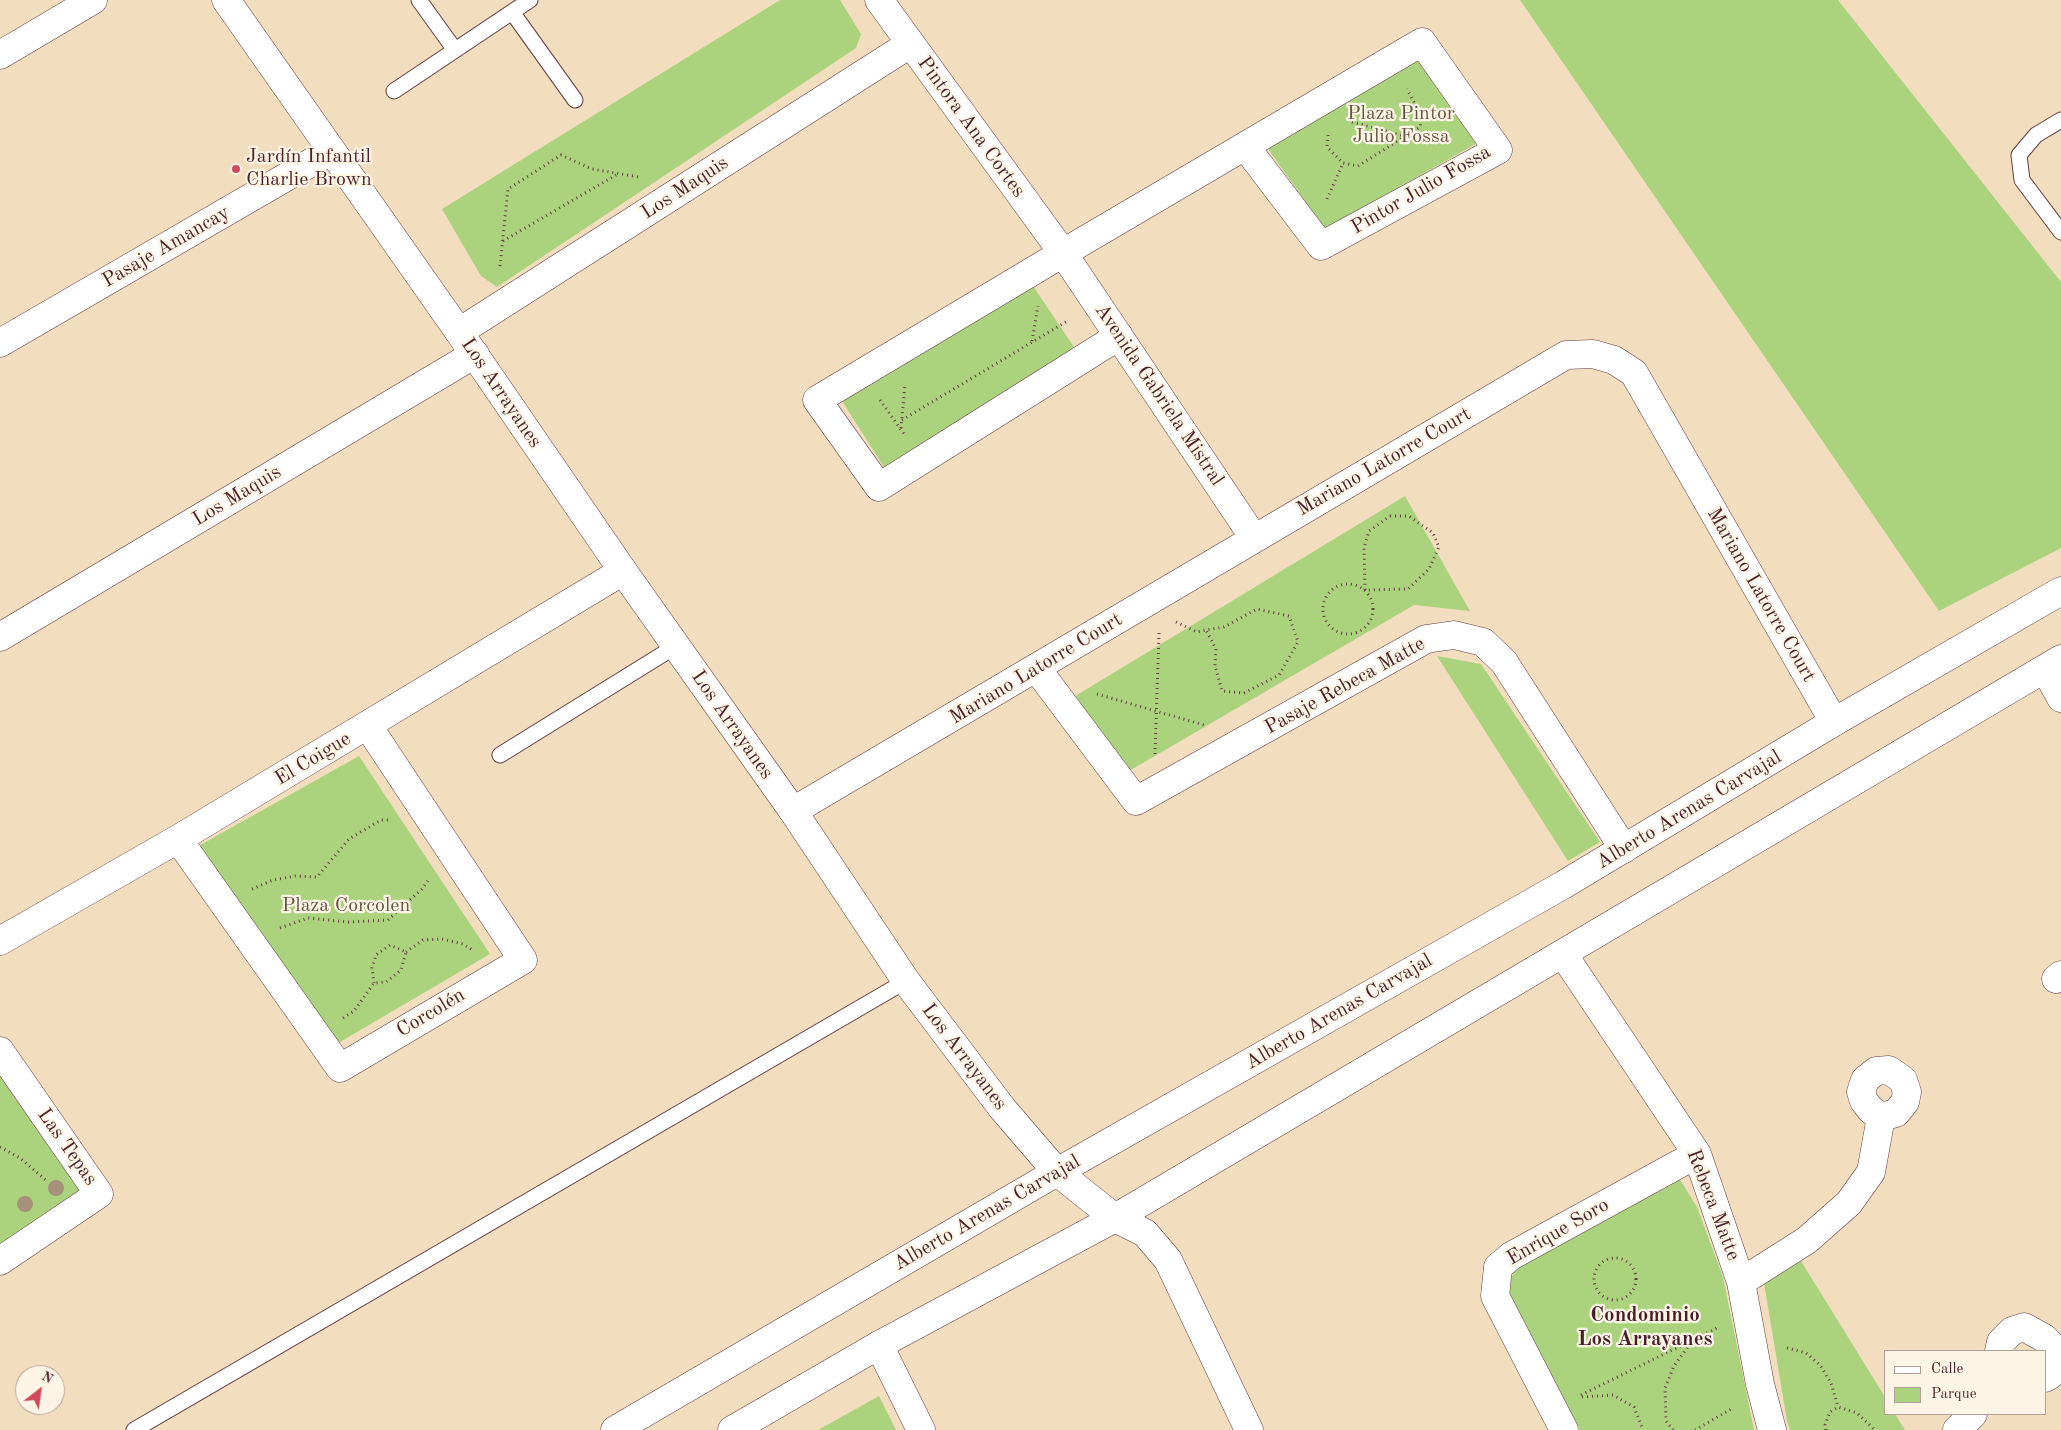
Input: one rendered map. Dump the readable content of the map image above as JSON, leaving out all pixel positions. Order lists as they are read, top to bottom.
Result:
{
  "streets": {
    "street": [
      "Pintora Ana Cortes",
      "Los Maquis",
      "Pintor Julio Fossa",
      "Pasaje Amancay",
      "Los Arrayanes",
      "Avenida Gabriela Mistral",
      "Mariano Latorre Court",
      "Pasaje Rebeca Matte",
      "El Coigue",
      "Alberto Arenas Carvajal",
      "Corcolén",
      "Las Tepas",
      "Rebeca Matte",
      "Enrique Soro"
    ]
  },
  "crossings": [
    ["Pintora Ana Cortes", "Los Maquis"],
    ["Pintora Ana Cortes", "Avenida Gabriela Mistral"],
    ["Los Maquis", "Los Arrayanes"],
    ["Pasaje Amancay", "Los Arrayanes"],
    ["Los Arrayanes", "Mariano Latorre Court"],
    ["Los Arrayanes", "El Coigue"],
    ["Los Arrayanes", "Alberto Arenas Carvajal"],
    ["Avenida Gabriela Mistral", "Mariano Latorre Court"],
    ["Mariano Latorre Court", "Pasaje Rebeca Matte"],
    ["Mariano Latorre Court", "Alberto Arenas Carvajal"],
    ["Pasaje Rebeca Matte", "Alberto Arenas Carvajal"],
    ["El Coigue", "Corcolén"],
    ["Rebeca Matte", "Enrique Soro"]
  ],
  "districts": ["Condominio Los Arrayanes"],
  "parks": ["Plaza Pintor Julio Fossa", "Plaza Corcolen"],
  "places": ["Jardín Infantil Charlie Brown"],
  "legend": ["Calle", "Parque"],
  "north": "top right"
}
